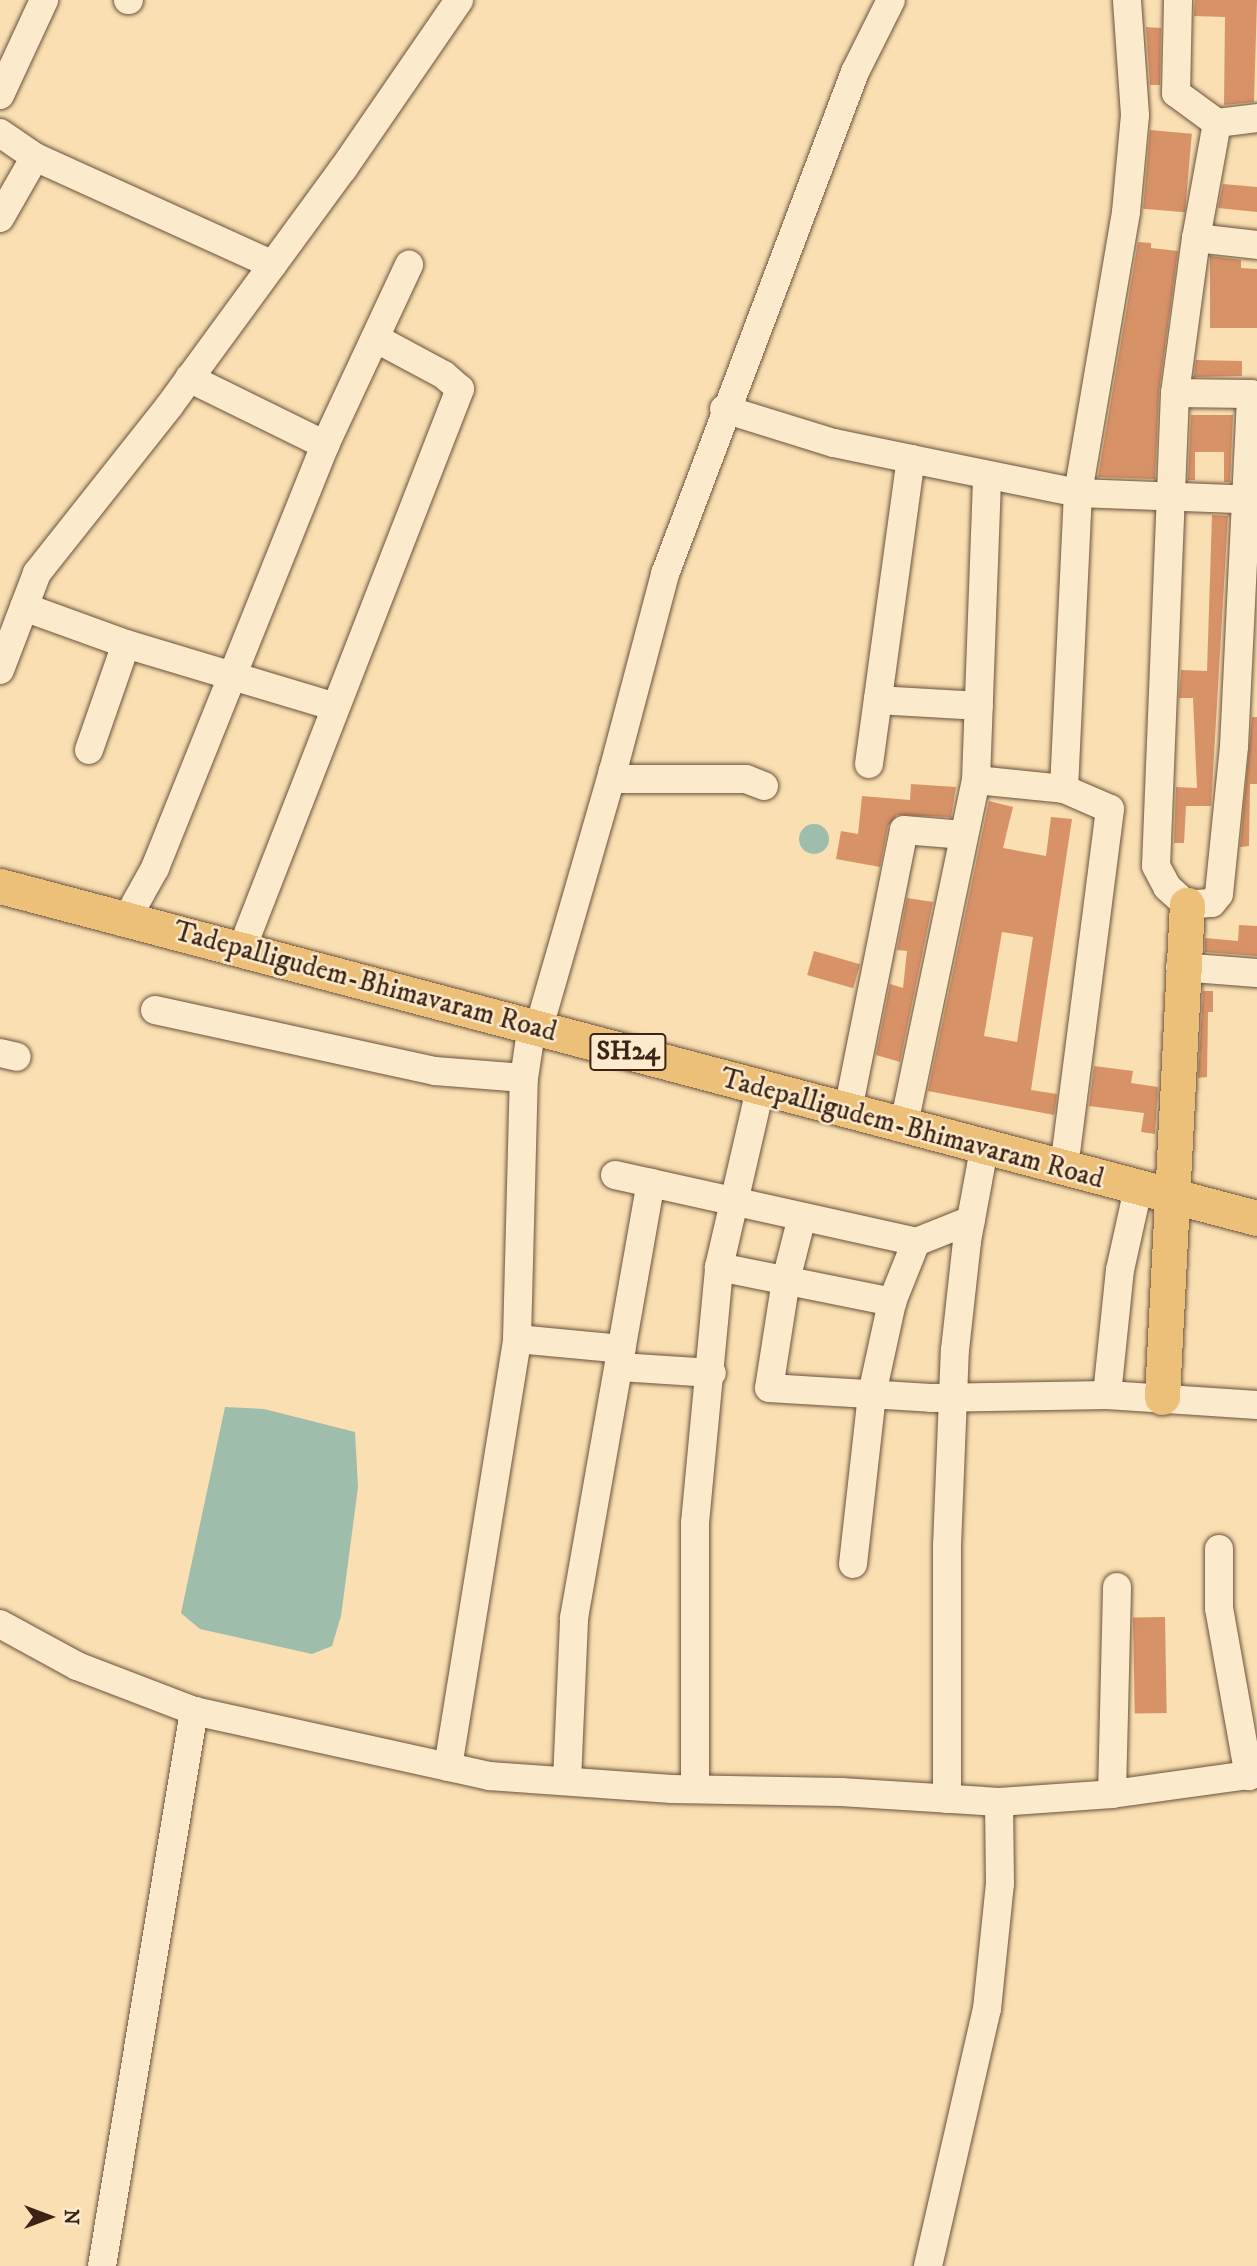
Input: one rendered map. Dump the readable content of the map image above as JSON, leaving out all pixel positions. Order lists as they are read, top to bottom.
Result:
{
  "streets": {
    "main road": ["Tadepalligudem-Bhimavaram Road", "SH24"]
  },
  "crossings": [
    ["Tadepalligudem-Bhimavaram Road", "SH24"]
  ],
  "north": "right"
}
